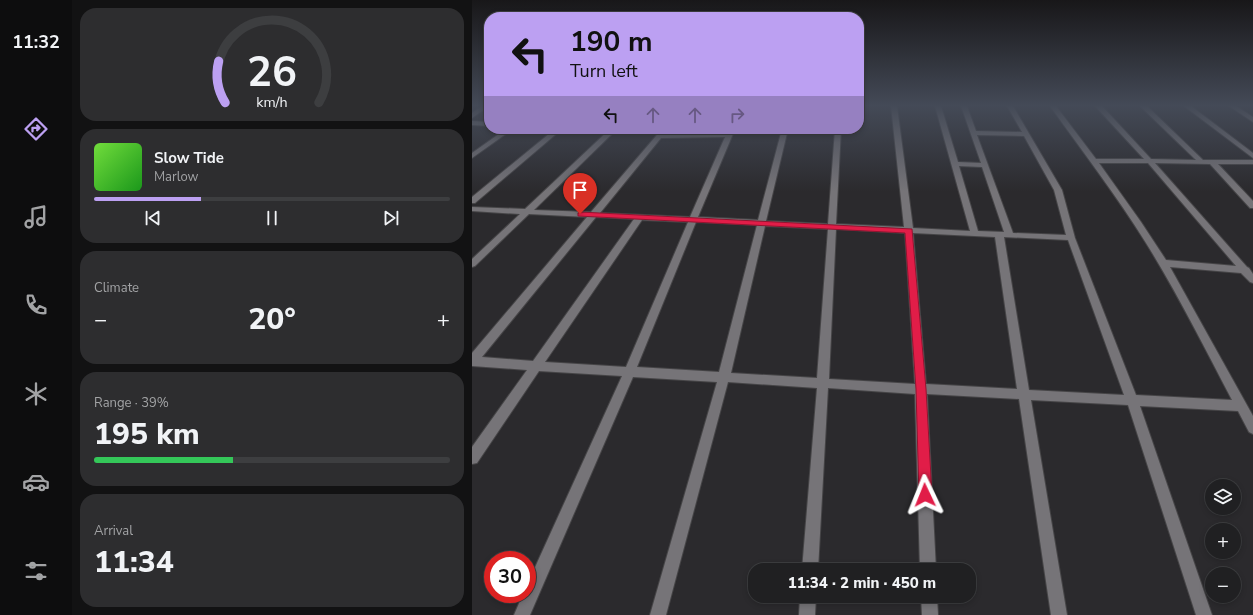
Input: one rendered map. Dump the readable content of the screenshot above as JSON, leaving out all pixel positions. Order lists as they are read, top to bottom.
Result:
{
  "page": {
    "tabs": "11:32",
    "turn": ["190 m", "Turn left"],
    "song": ["Slow Tide", "Marlow"],
    "tile": [
      "Climate",
      ["Range · 39%", "195 km"],
      ["Arrival", "11:34"]
    ],
    "heat": ["−", "20°", "+"],
    "map_buttons": ["+", "−"],
    "limit": "30",
    "trip": "11:34 · 2 min · 450 m",
    "gauge": ["26", "km/h"]
  }
}
